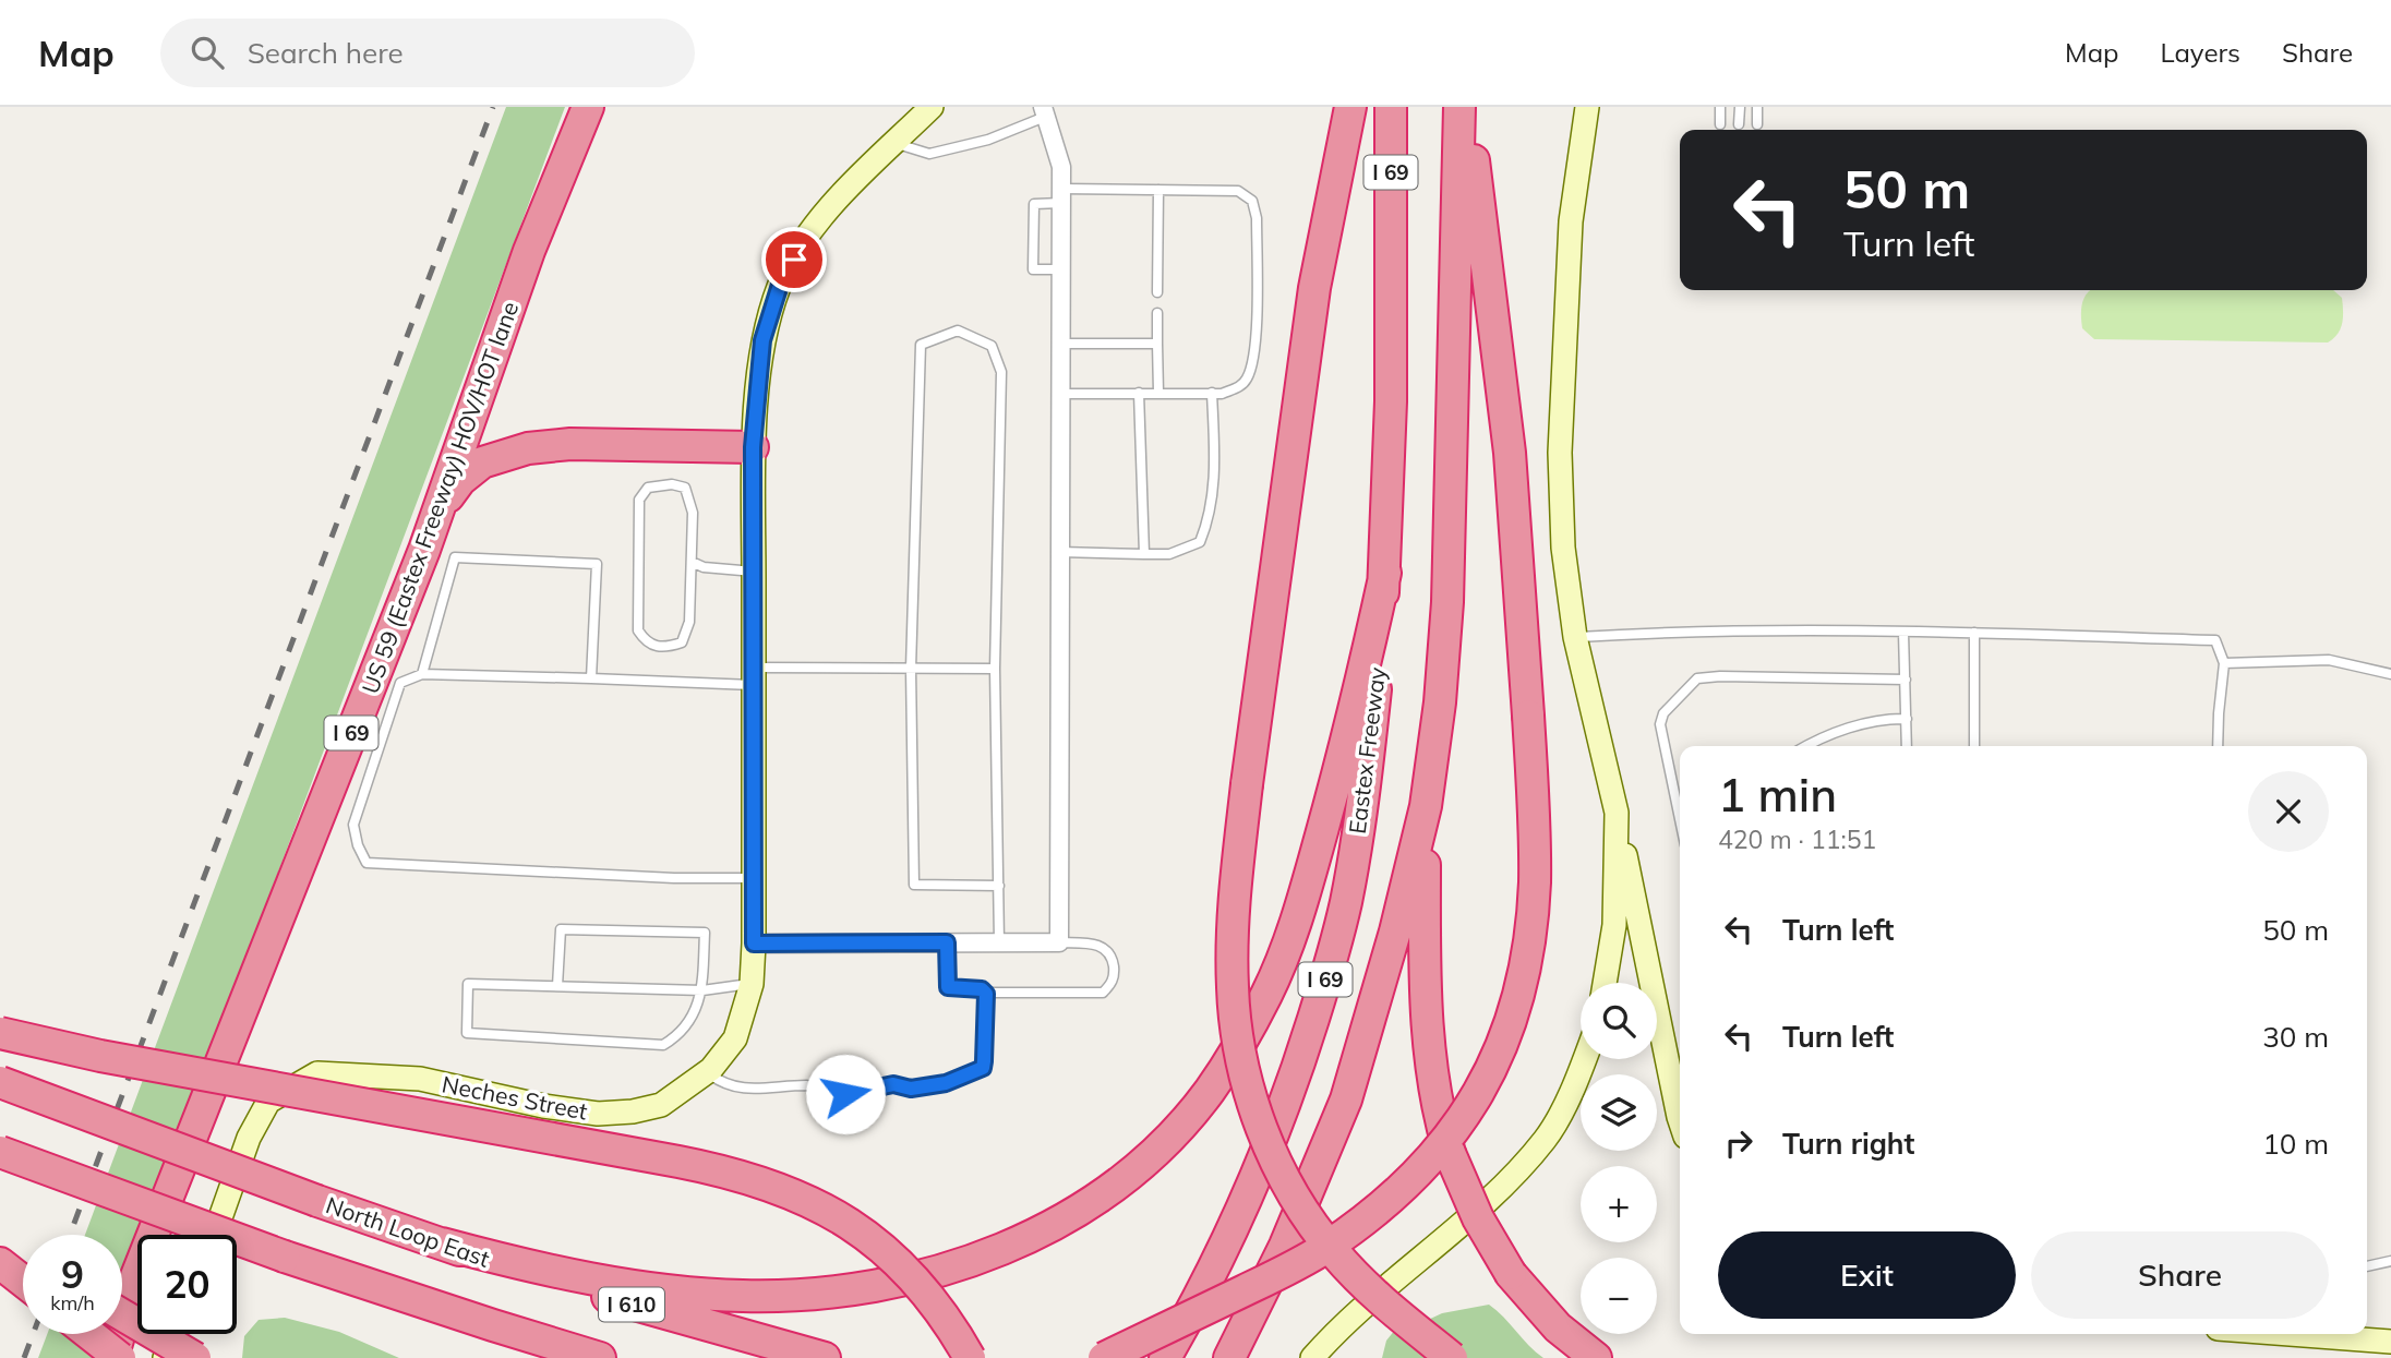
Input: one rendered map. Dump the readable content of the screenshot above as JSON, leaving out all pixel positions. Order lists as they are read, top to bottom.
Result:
{
  "streets": {
    "highway": [
      "I 69",
      "US 59 (Eastex Freeway) HOV/HOT lane",
      "Eastex Freeway",
      "North Loop East",
      "I 610"
    ],
    "main road": ["Neches Street"]
  },
  "page": {
    "header": "Map",
    "search": "Search here",
    "nav": ["Map", "Layers", "Share"],
    "turn": ["50 m", "Turn left"],
    "heading": ["1 min", "420 m · 11:51"],
    "list": [
      {
        "name": "Turn left",
        "value": "50 m"
      },
      {
        "name": "Turn left",
        "value": "30 m"
      },
      {
        "name": "Turn right",
        "value": "10 m"
      }
    ],
    "map_buttons": ["+", "−"],
    "buttons": ["Exit", "Share"],
    "speed": "9 km/h",
    "limit": "20"
  }
}
